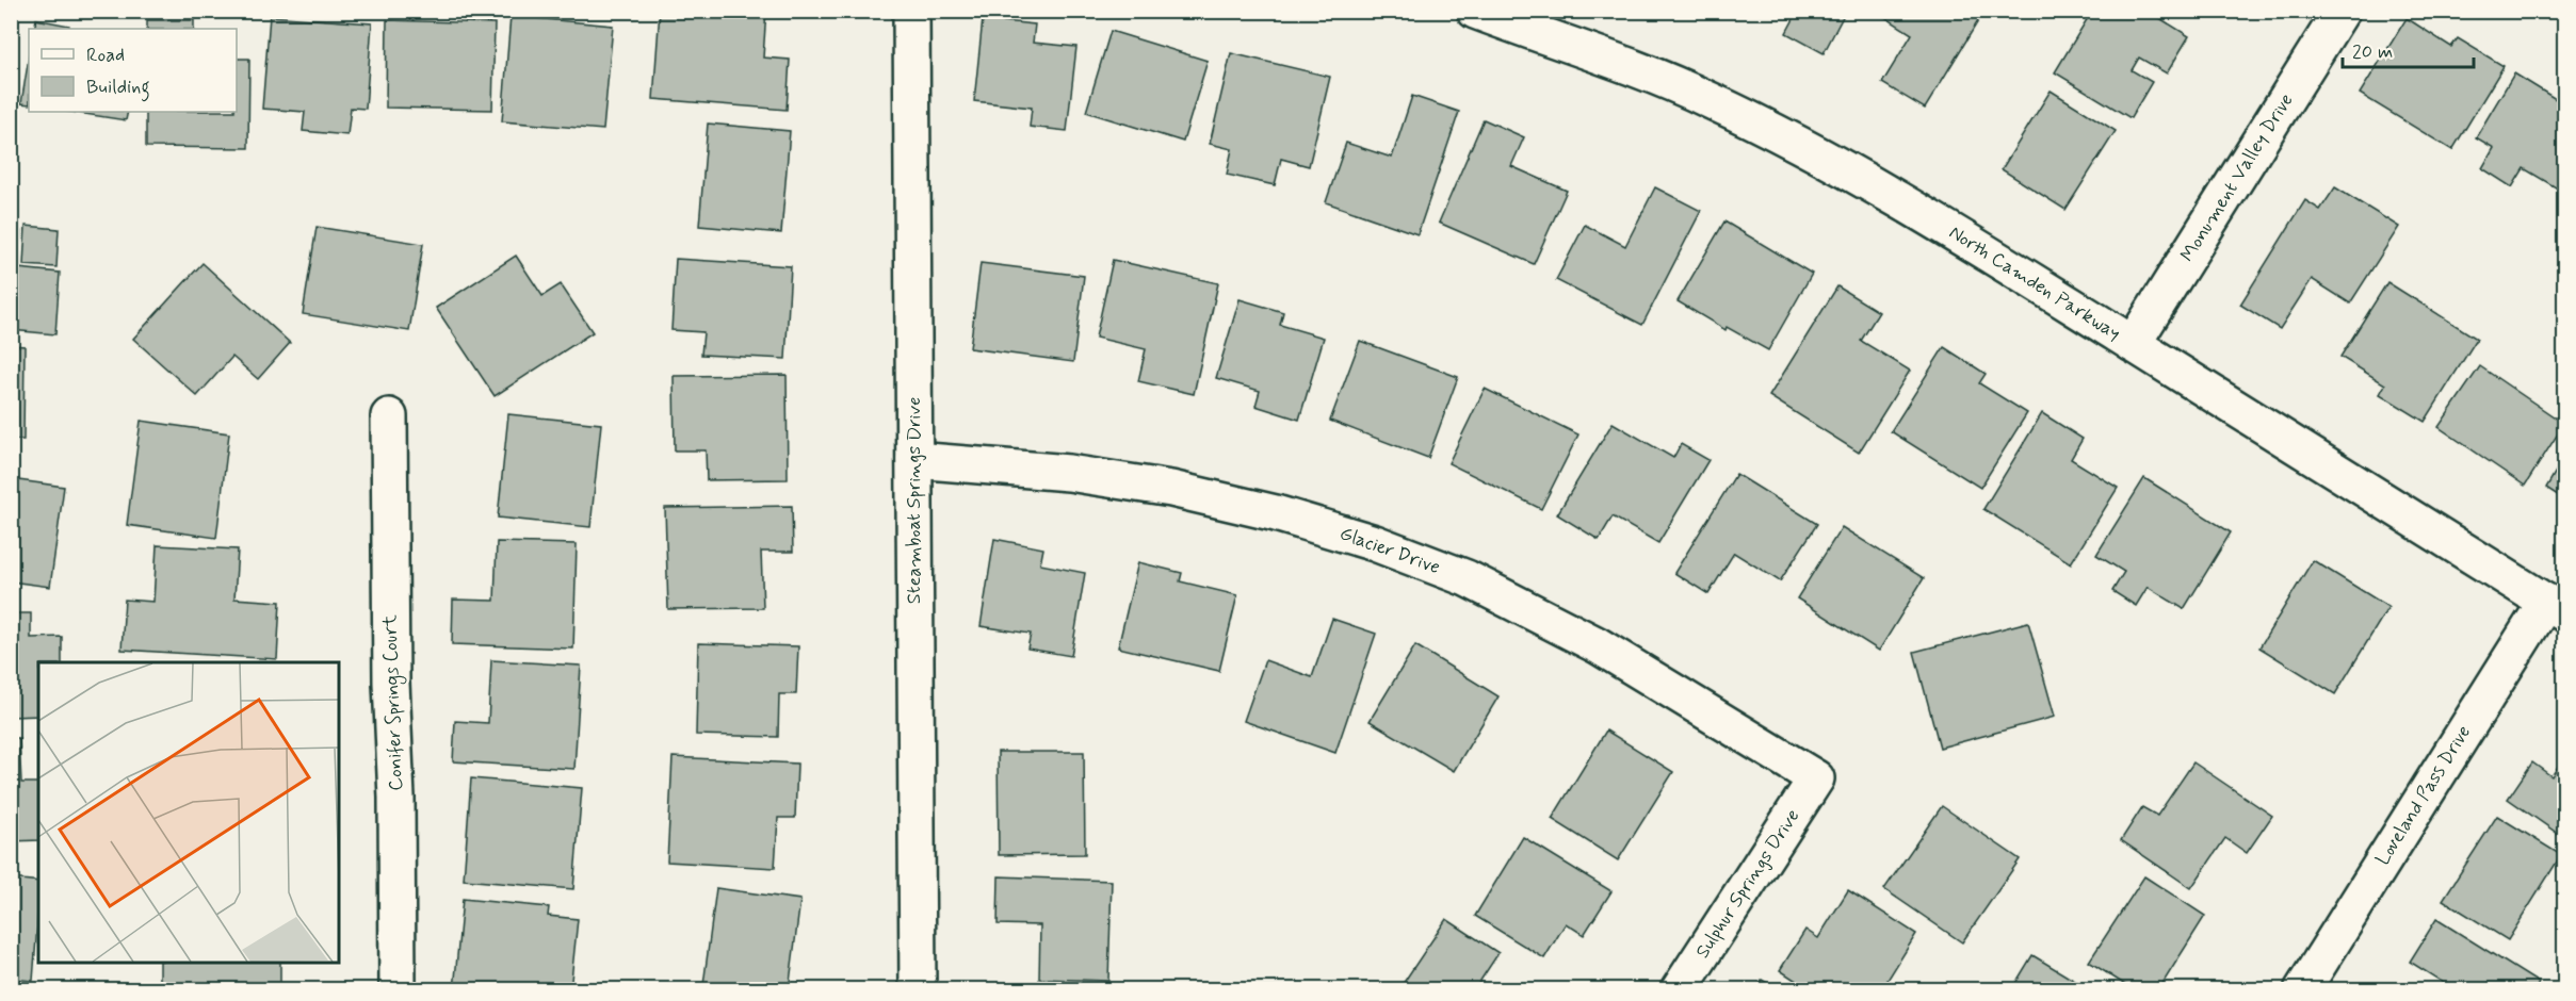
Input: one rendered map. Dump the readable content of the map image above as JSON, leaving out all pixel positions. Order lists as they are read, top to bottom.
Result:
{
  "streets": {
    "street": [
      "Monument Valley Drive",
      "North Camden Parkway",
      "Steamboat Springs Drive",
      "Glacier Drive",
      "Conifer Springs Court",
      "Loveland Pass Drive",
      "Sulphur Springs Drive"
    ]
  },
  "crossings": [
    ["Monument Valley Drive", "North Camden Parkway"],
    ["North Camden Parkway", "Loveland Pass Drive"],
    ["Steamboat Springs Drive", "Glacier Drive"],
    ["Glacier Drive", "Sulphur Springs Drive"]
  ],
  "legend": ["Road", "Building"],
  "scale_bar": "20 m"
}
